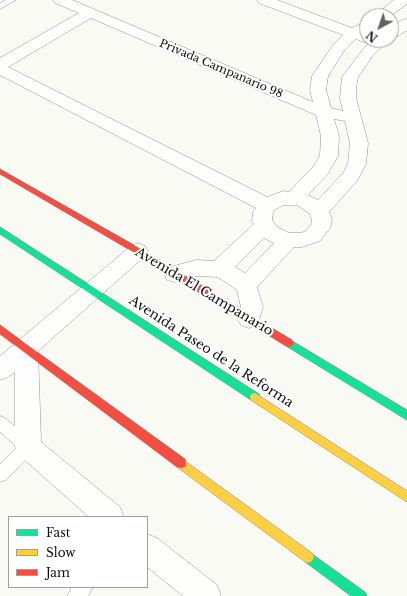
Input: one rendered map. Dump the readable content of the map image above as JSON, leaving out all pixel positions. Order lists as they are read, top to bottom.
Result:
{
  "streets": {
    "street": ["Privada Campanario 98", "Avenida El Campanario", "Avenida Paseo de la Reforma"]
  },
  "legend": ["Fast", "Slow", "Jam"],
  "north": "bottom left"
}
